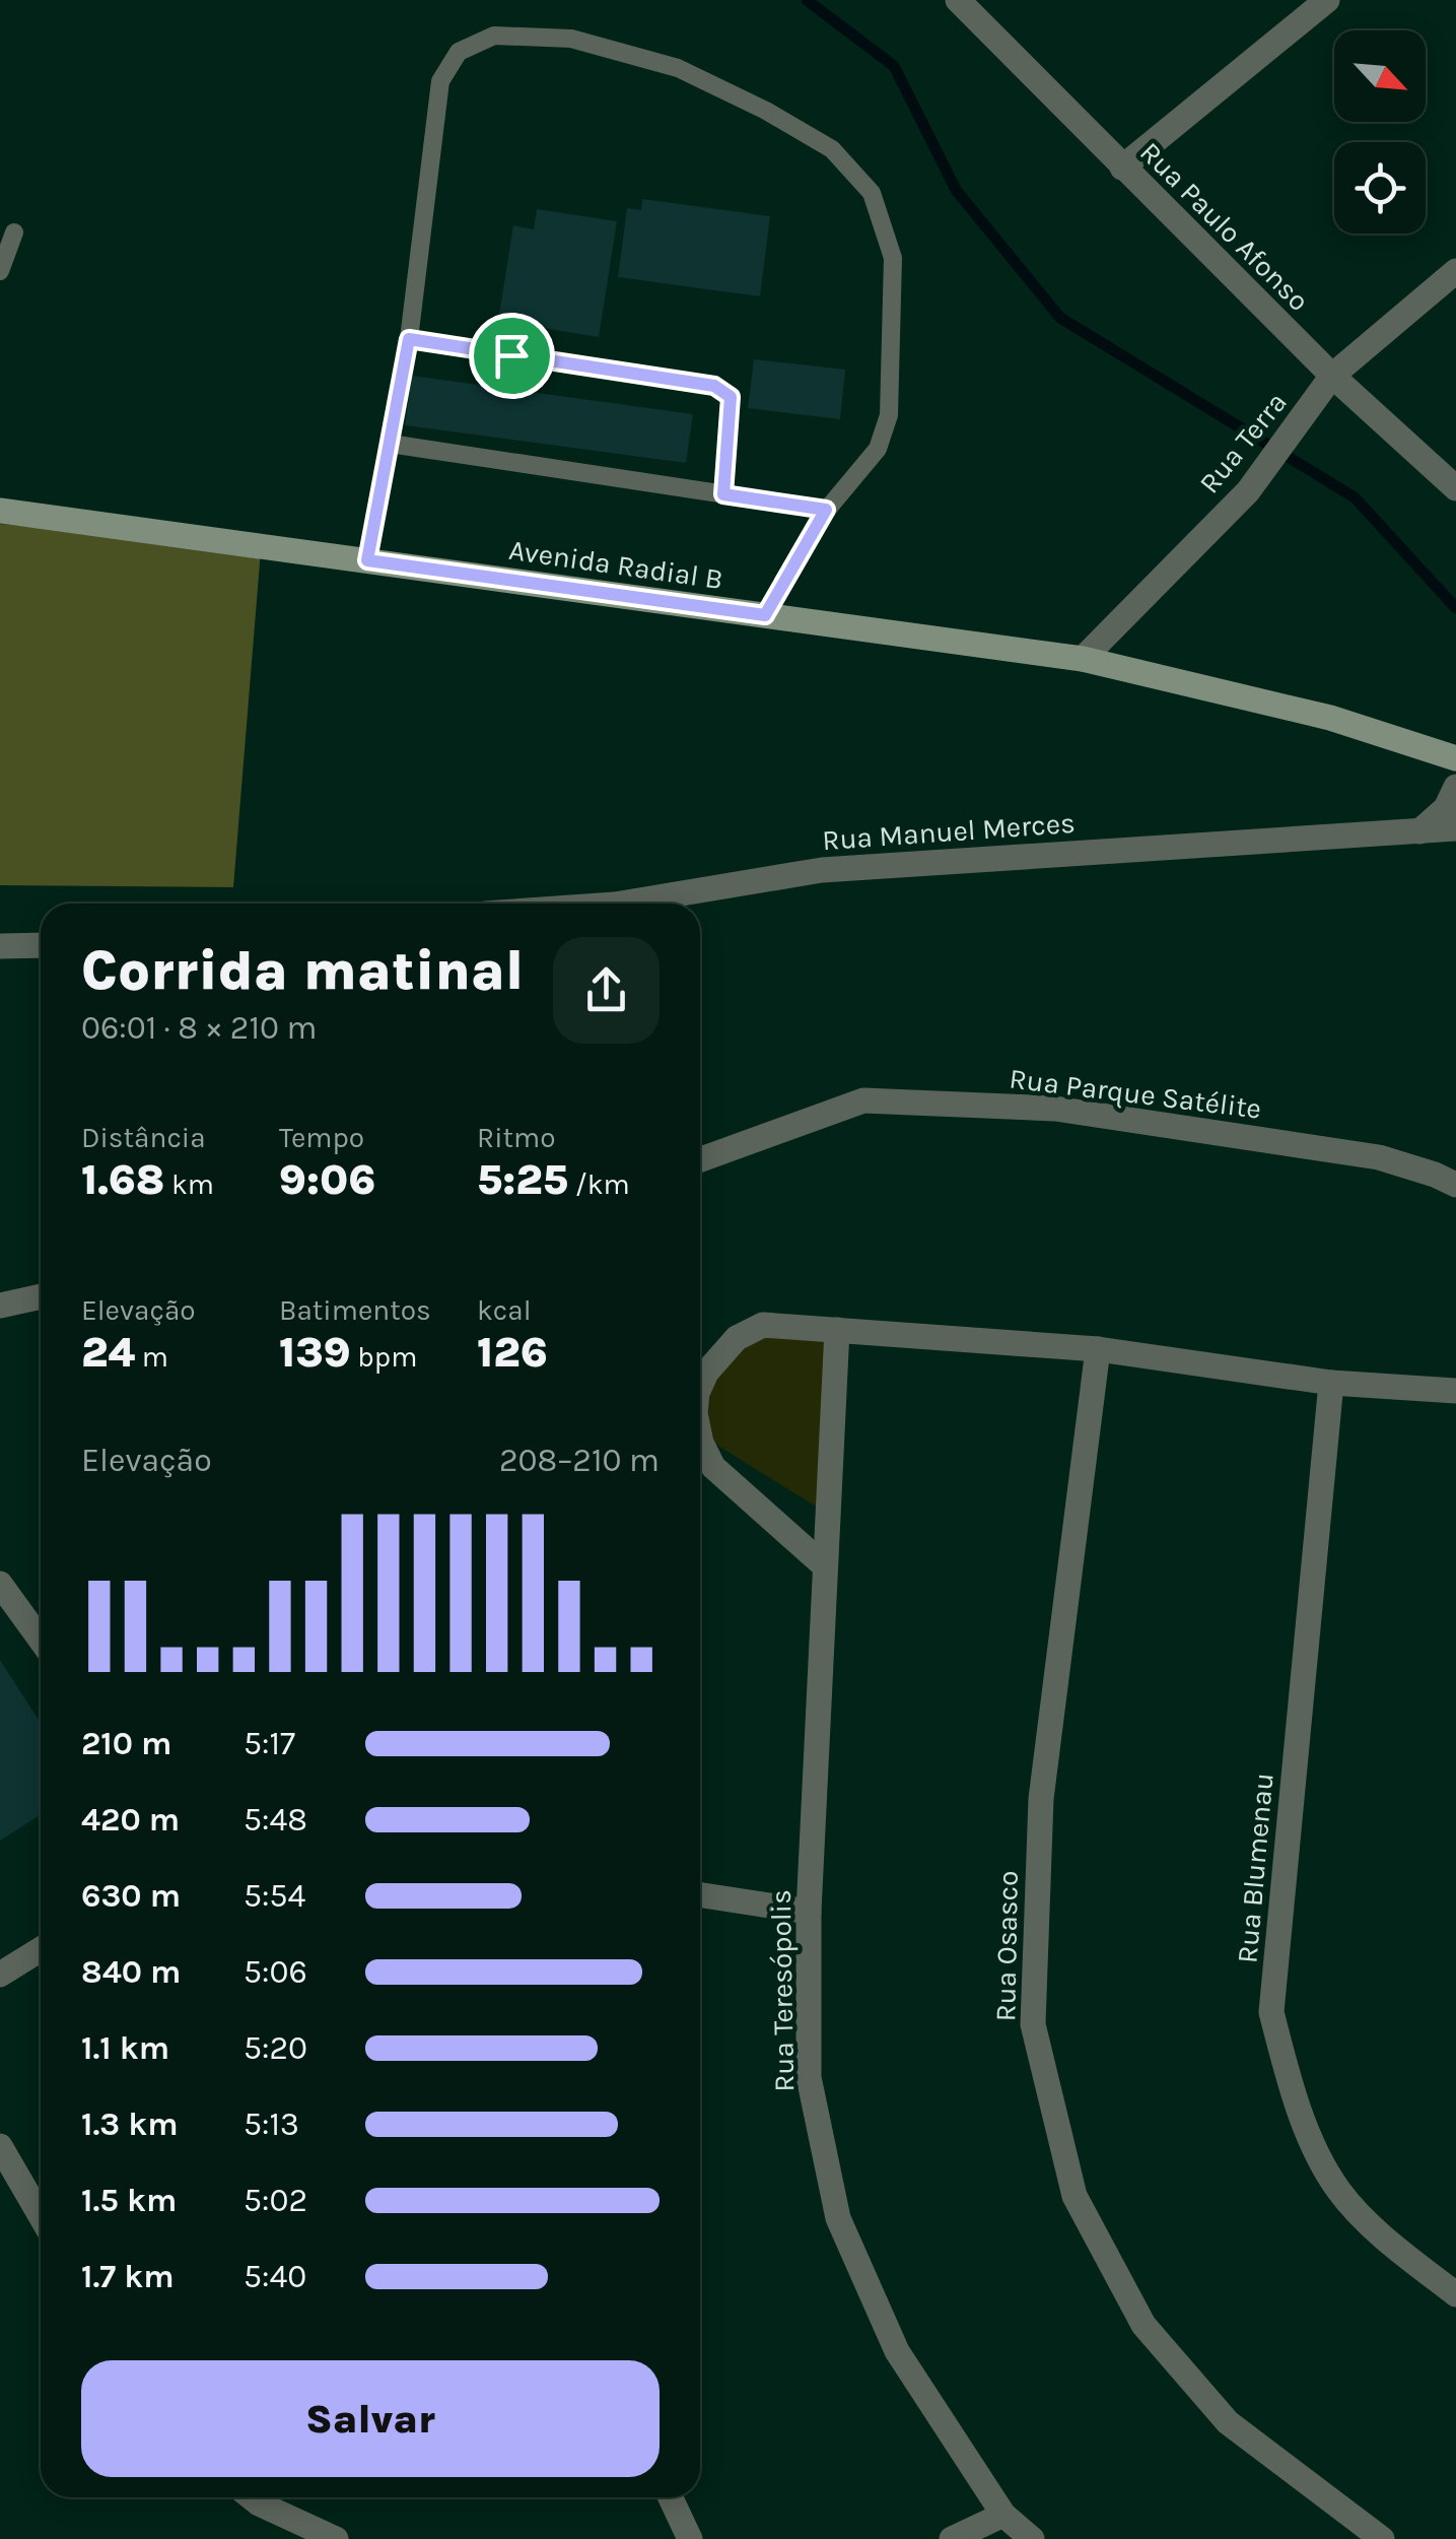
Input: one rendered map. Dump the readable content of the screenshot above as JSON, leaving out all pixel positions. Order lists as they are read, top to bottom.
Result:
{
  "streets": {
    "main road": ["Avenida Radial B"],
    "street": [
      "Rua Paulo Afonso",
      "Rua Terra",
      "Rua Manuel Merces",
      "Rua Parque Satélite",
      "Rua Blumenau",
      "Rua Osasco",
      "Rua Teresópolis"
    ]
  },
  "crossings": [
    ["Rua Paulo Afonso", "Rua Terra"],
    ["Rua Terra", "Avenida Radial B"]
  ],
  "north": "bottom right",
  "page": {
    "heading": ["Corrida matinal", "06:01 · 8 × 210 m"],
    "stats": [
      ["Distância", "1.68 km"],
      ["Tempo", "9:06"],
      ["Ritmo", "5:25 /km"],
      ["Elevação", "24 m"],
      ["Batimentos", "139 bpm"],
      ["kcal", "126"]
    ],
    "chart": ["Elevação", "208–210 m"],
    "list": [
      {
        "name": "210 m",
        "note": "5:17"
      },
      {
        "name": "420 m",
        "note": "5:48"
      },
      {
        "name": "630 m",
        "note": "5:54"
      },
      {
        "name": "840 m",
        "note": "5:06"
      },
      {
        "name": "1.1 km",
        "note": "5:20"
      },
      {
        "name": "1.3 km",
        "note": "5:13"
      },
      {
        "name": "1.5 km",
        "note": "5:02"
      },
      {
        "name": "1.7 km",
        "note": "5:40"
      }
    ],
    "buttons": "Salvar"
  }
}
